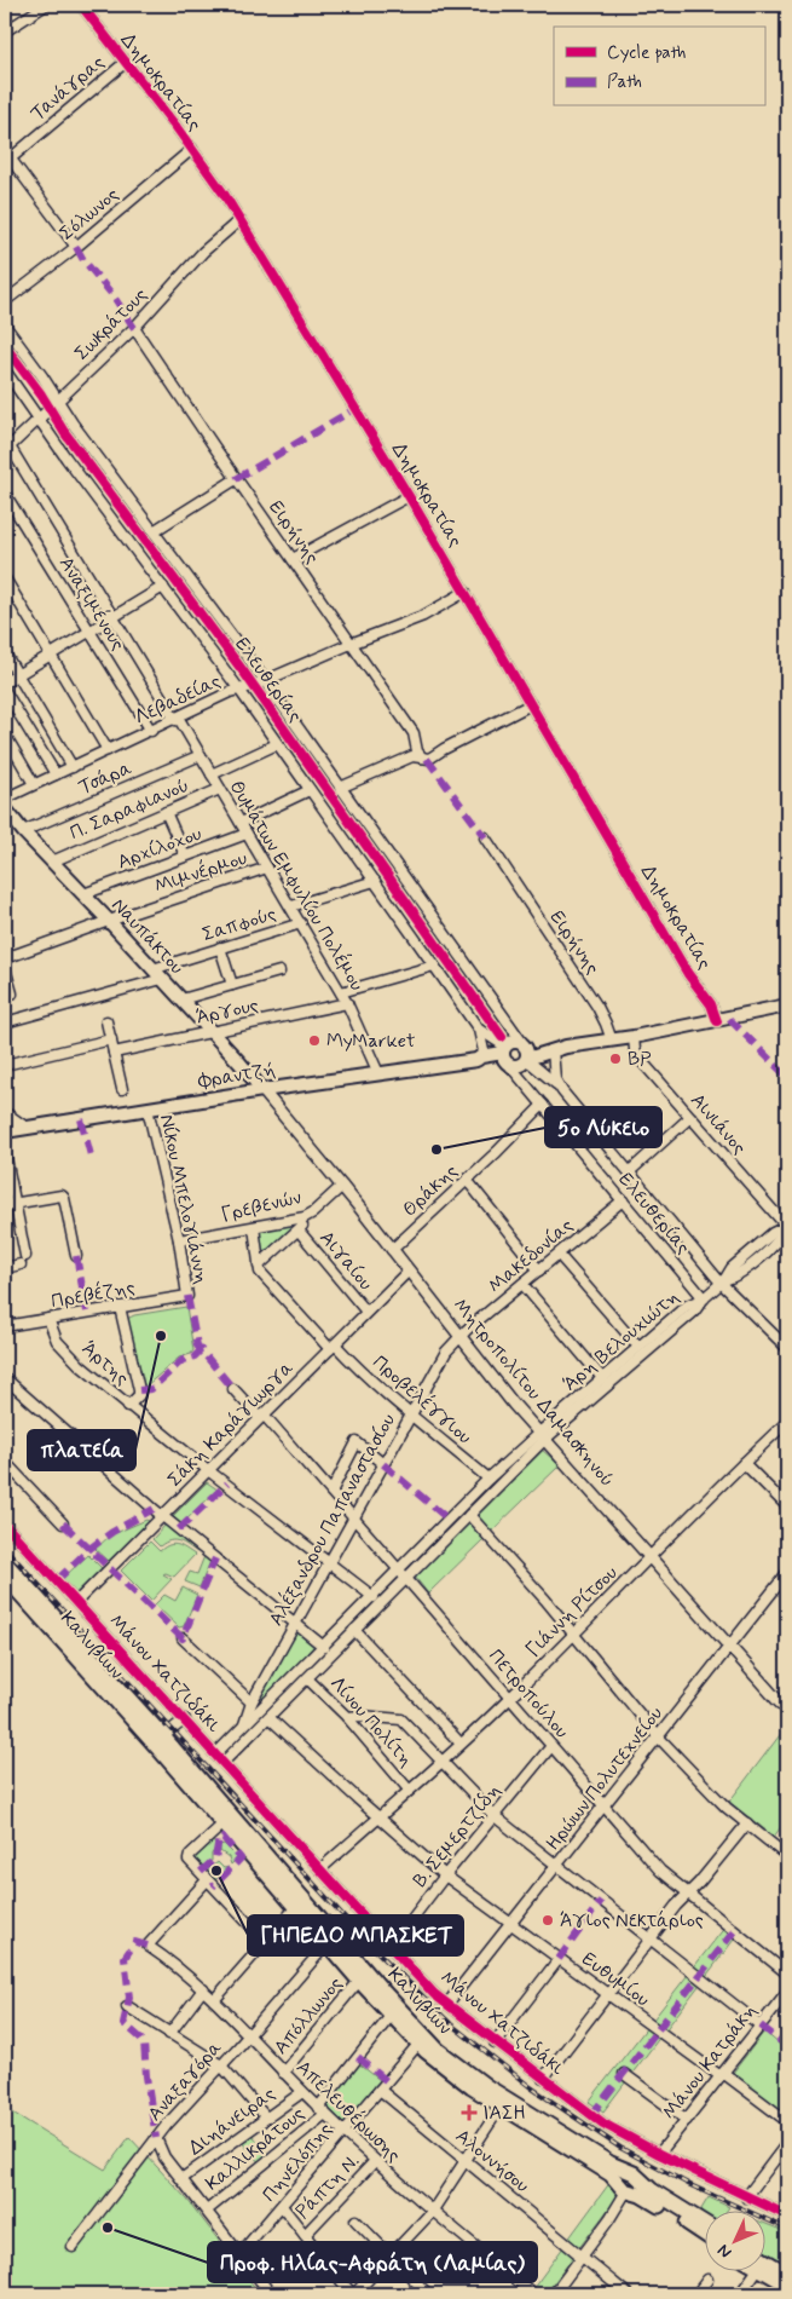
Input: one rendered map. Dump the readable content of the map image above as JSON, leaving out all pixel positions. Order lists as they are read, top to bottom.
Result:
{
  "streets": {
    "main road": ["Ναυπάκτου", "Φραντζή", "Καλυβίων"],
    "street": [
      "Δημοκρατίας",
      "Τανάγρας",
      "Σόλωνος",
      "Σωκράτους",
      "Ειρήνης",
      "Αναξιμένους",
      "Ελευθερίας",
      "Λεβαδείας",
      "Τσάρα",
      "Π. Σαραφιανού",
      "Αρχίλοχου",
      "Μιμνέρμου",
      "Θυμάτων Εμφυλίου Πολέμου",
      "Σαπφούς",
      "Άργους",
      "Αινιάνος",
      "Θράκης",
      "Νίκου Μπελογιάννη",
      "Γρεβενών",
      "Μακεδονίας",
      "Αιγαίου",
      "Πρεβέζης",
      "Άρη Βελουχιώτη",
      "Άρτης",
      "Μητροπολίτου Δαμασκηνού",
      "Προβελέγγιου",
      "Σάκη Καράγιωργα",
      "Αλέξανδρου Παπαναστασίου",
      "Γιάννη Ρίτσου",
      "Μάνου Χατζιδάκι",
      "Πετροπούλου",
      "Λίνου Πολίτη",
      "Ηρώων Πολυτεχνείου",
      "Β. Σεμερτζίδη",
      "Ευθυμίου",
      "Απόλλωνος",
      "Μάνου Κατράκη",
      "Αναξαγόρα",
      "Απελευθέρωσης",
      "Διηάνειρας",
      "Καλλικράτους",
      "Αλοννήσου",
      "Πηνελόπης",
      "Ράπτη Ν."
    ]
  },
  "crossings": [
    ["Δημοκρατίας", "Τανάγρας"],
    ["Δημοκρατίας", "Σόλωνος"],
    ["Δημοκρατίας", "Σωκράτους"],
    ["Δημοκρατίας", "Λεβαδείας"],
    ["Σωκράτους", "Ειρήνης"],
    ["Σωκράτους", "Ελευθερίας"],
    ["Σωκράτους", "Θυμάτων Εμφυλίου Πολέμου"],
    ["Ειρήνης", "Λεβαδείας"],
    ["Αναξιμένους", "Λεβαδείας"],
    ["Ελευθερίας", "Λεβαδείας"],
    ["Ελευθερίας", "Φραντζή"],
    ["Ελευθερίας", "Θράκης"],
    ["Ελευθερίας", "Μακεδονίας"],
    ["Ελευθερίας", "Άρη Βελουχιώτη"],
    ["Λεβαδείας", "Θυμάτων Εμφυλίου Πολέμου"],
    ["Τσάρα", "Θυμάτων Εμφυλίου Πολέμου"],
    ["Τσάρα", "Ναυπάκτου"],
    ["Π. Σαραφιανού", "Θυμάτων Εμφυλίου Πολέμου"],
    ["Π. Σαραφιανού", "Ναυπάκτου"],
    ["Αρχίλοχου", "Θυμάτων Εμφυλίου Πολέμου"],
    ["Αρχίλοχου", "Ναυπάκτου"],
    ["Μιμνέρμου", "Θυμάτων Εμφυλίου Πολέμου"],
    ["Μιμνέρμου", "Ναυπάκτου"],
    ["Θυμάτων Εμφυλίου Πολέμου", "Σαπφούς"],
    ["Θυμάτων Εμφυλίου Πολέμου", "Άργους"],
    ["Θυμάτων Εμφυλίου Πολέμου", "Φραντζή"],
    ["Σαπφούς", "Ναυπάκτου"],
    ["Ναυπάκτου", "Άργους"],
    ["Ναυπάκτου", "Φραντζή"],
    ["Ναυπάκτου", "Μητροπολίτου Δαμασκηνού"],
    ["Φραντζή", "Νίκου Μπελογιάννη"],
    ["Φραντζή", "Μητροπολίτου Δαμασκηνού"],
    ["Θράκης", "Μητροπολίτου Δαμασκηνού"],
    ["Νίκου Μπελογιάννη", "Γρεβενών"],
    ["Νίκου Μπελογιάννη", "Πρεβέζης"],
    ["Γρεβενών", "Μητροπολίτου Δαμασκηνού"],
    ["Γρεβενών", "Προβελέγγιου"],
    ["Μακεδονίας", "Μητροπολίτου Δαμασκηνού"],
    ["Μακεδονίας", "Αλέξανδρου Παπαναστασίου"],
    ["Αιγαίου", "Σάκη Καράγιωργα"],
    ["Πρεβέζης", "Άρτης"],
    ["Άρη Βελουχιώτη", "Άρτης"],
    ["Άρη Βελουχιώτη", "Μητροπολίτου Δαμασκηνού"],
    ["Άρη Βελουχιώτη", "Προβελέγγιου"],
    ["Άρη Βελουχιώτη", "Αλέξανδρου Παπαναστασίου"],
    ["Άρη Βελουχιώτη", "Μάνου Χατζιδάκι"],
    ["Άρη Βελουχιώτη", "Πετροπούλου"],
    ["Άρη Βελουχιώτη", "Λίνου Πολίτη"],
    ["Άρη Βελουχιώτη", "Ευθυμίου"],
    ["Άρτης", "Σάκη Καράγιωργα"],
    ["Άρτης", "Αλέξανδρου Παπαναστασίου"],
    ["Μητροπολίτου Δαμασκηνού", "Σάκη Καράγιωργα"],
    ["Μητροπολίτου Δαμασκηνού", "Αλέξανδρου Παπαναστασίου"],
    ["Μητροπολίτου Δαμασκηνού", "Γιάννη Ρίτσου"],
    ["Μητροπολίτου Δαμασκηνού", "Ηρώων Πολυτεχνείου"],
    ["Προβελέγγιου", "Σάκη Καράγιωργα"],
    ["Προβελέγγιου", "Αλέξανδρου Παπαναστασίου"],
    ["Σάκη Καράγιωργα", "Μάνου Χατζιδάκι"],
    ["Σάκη Καράγιωργα", "Πετροπούλου"],
    ["Αλέξανδρου Παπαναστασίου", "Πετροπούλου"],
    ["Γιάννη Ρίτσου", "Μάνου Χατζιδάκι"],
    ["Γιάννη Ρίτσου", "Πετροπούλου"],
    ["Γιάννη Ρίτσου", "Λίνου Πολίτη"],
    ["Γιάννη Ρίτσου", "Ευθυμίου"],
    ["Καλυβίων", "Απόλλωνος"],
    ["Καλυβίων", "Αναξαγόρα"],
    ["Καλυβίων", "Καλλικράτους"],
    ["Καλυβίων", "Πηνελόπης"],
    ["Μάνου Χατζιδάκι", "Ηρώων Πολυτεχνείου"],
    ["Μάνου Χατζιδάκι", "Β. Σεμερτζίδη"],
    ["Μάνου Χατζιδάκι", "Μάνου Κατράκη"],
    ["Πετροπούλου", "Ηρώων Πολυτεχνείου"],
    ["Πετροπούλου", "Β. Σεμερτζίδη"],
    ["Ηρώων Πολυτεχνείου", "Ευθυμίου"],
    ["Β. Σεμερτζίδη", "Ευθυμίου"],
    ["Ευθυμίου", "Μάνου Κατράκη"],
    ["Απόλλωνος", "Απελευθέρωσης"],
    ["Αναξαγόρα", "Απελευθέρωσης"],
    ["Απελευθέρωσης", "Διηάνειρας"],
    ["Απελευθέρωσης", "Καλλικράτους"],
    ["Απελευθέρωσης", "Πηνελόπης"],
    ["Απελευθέρωσης", "Ράπτη Ν."],
    ["Αλοννήσου", "Πηνελόπης"]
  ],
  "places": {
    "other": [
      "MyMarket",
      "BP",
      "5ο Λύκειο",
      "πλατεία",
      "ΓΗΠΕΔΟ ΜΠΑΣΚΕΤ",
      "Άγιος Νεκτάριος",
      "Προφ. Ηλίας-Αφράτη (Λαμίας)"
    ],
    "health": ["ΙΑΣΗ"]
  },
  "legend": ["Cycle path", "Path"],
  "north": "bottom left"
}
